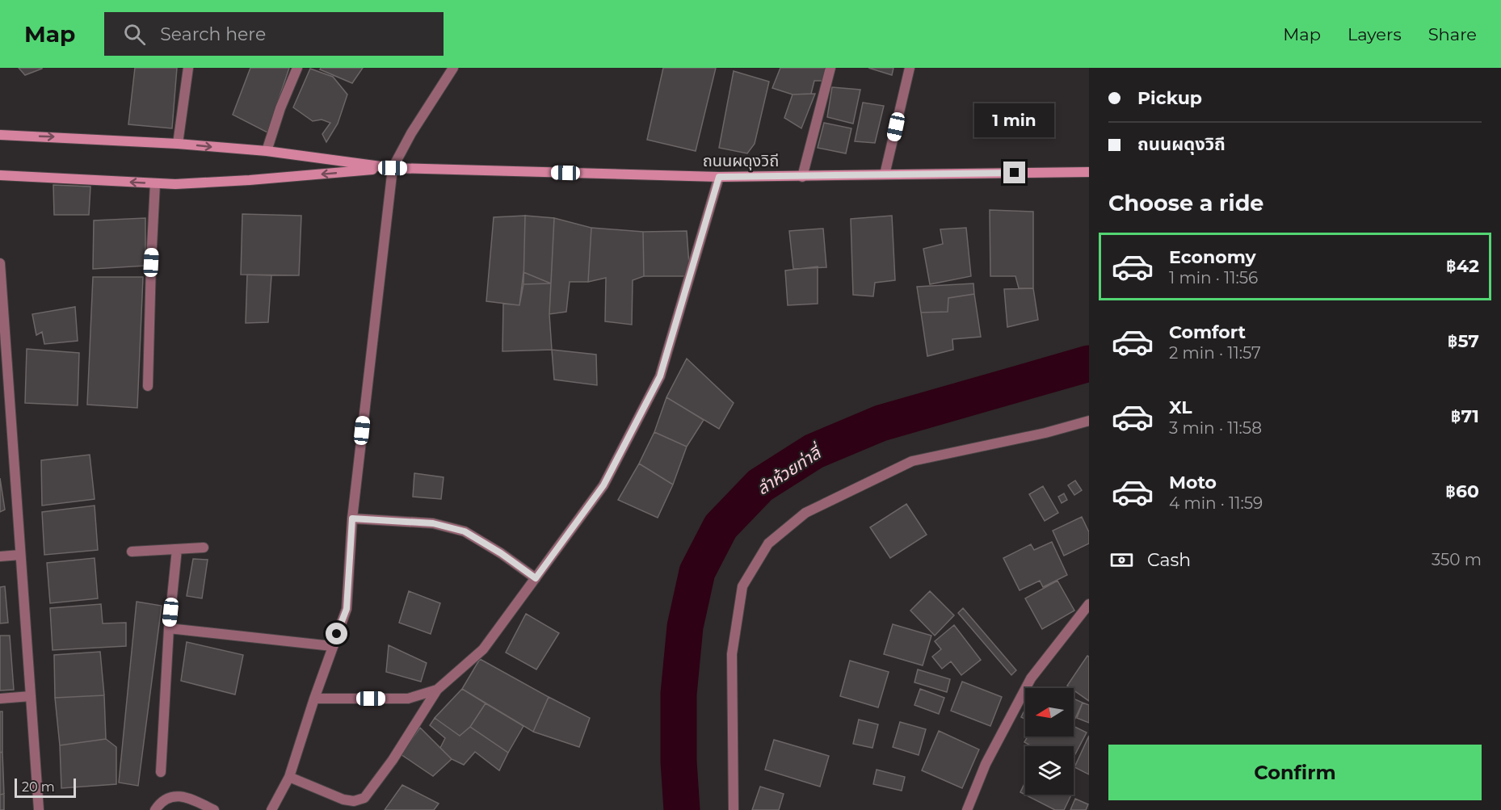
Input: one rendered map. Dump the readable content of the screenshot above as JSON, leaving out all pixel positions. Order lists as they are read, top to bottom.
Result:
{
  "streets": {
    "main road": ["ถนนผดุงวิถี"]
  },
  "water": ["ลำห้วยท่าลี่"],
  "scale_bar": "20 m",
  "north": "left",
  "page": {
    "header": "Map",
    "search": "Search here",
    "nav": ["Map", "Layers", "Share"],
    "banner": ["Pickup", "ถนนผดุงวิถี"],
    "bubble": "1 min",
    "heading": "Choose a ride",
    "list": [
      {
        "name": "Economy",
        "note": "1 min · 11:56",
        "value": "฿42"
      },
      {
        "name": "Comfort",
        "note": "2 min · 11:57",
        "value": "฿57"
      },
      {
        "name": "XL",
        "note": "3 min · 11:58",
        "value": "฿71"
      },
      {
        "name": "Moto",
        "note": "4 min · 11:59",
        "value": "฿60"
      }
    ],
    "pay": ["Cash", "350 m"],
    "buttons": "Confirm",
    "scale": "20 m"
  }
}
